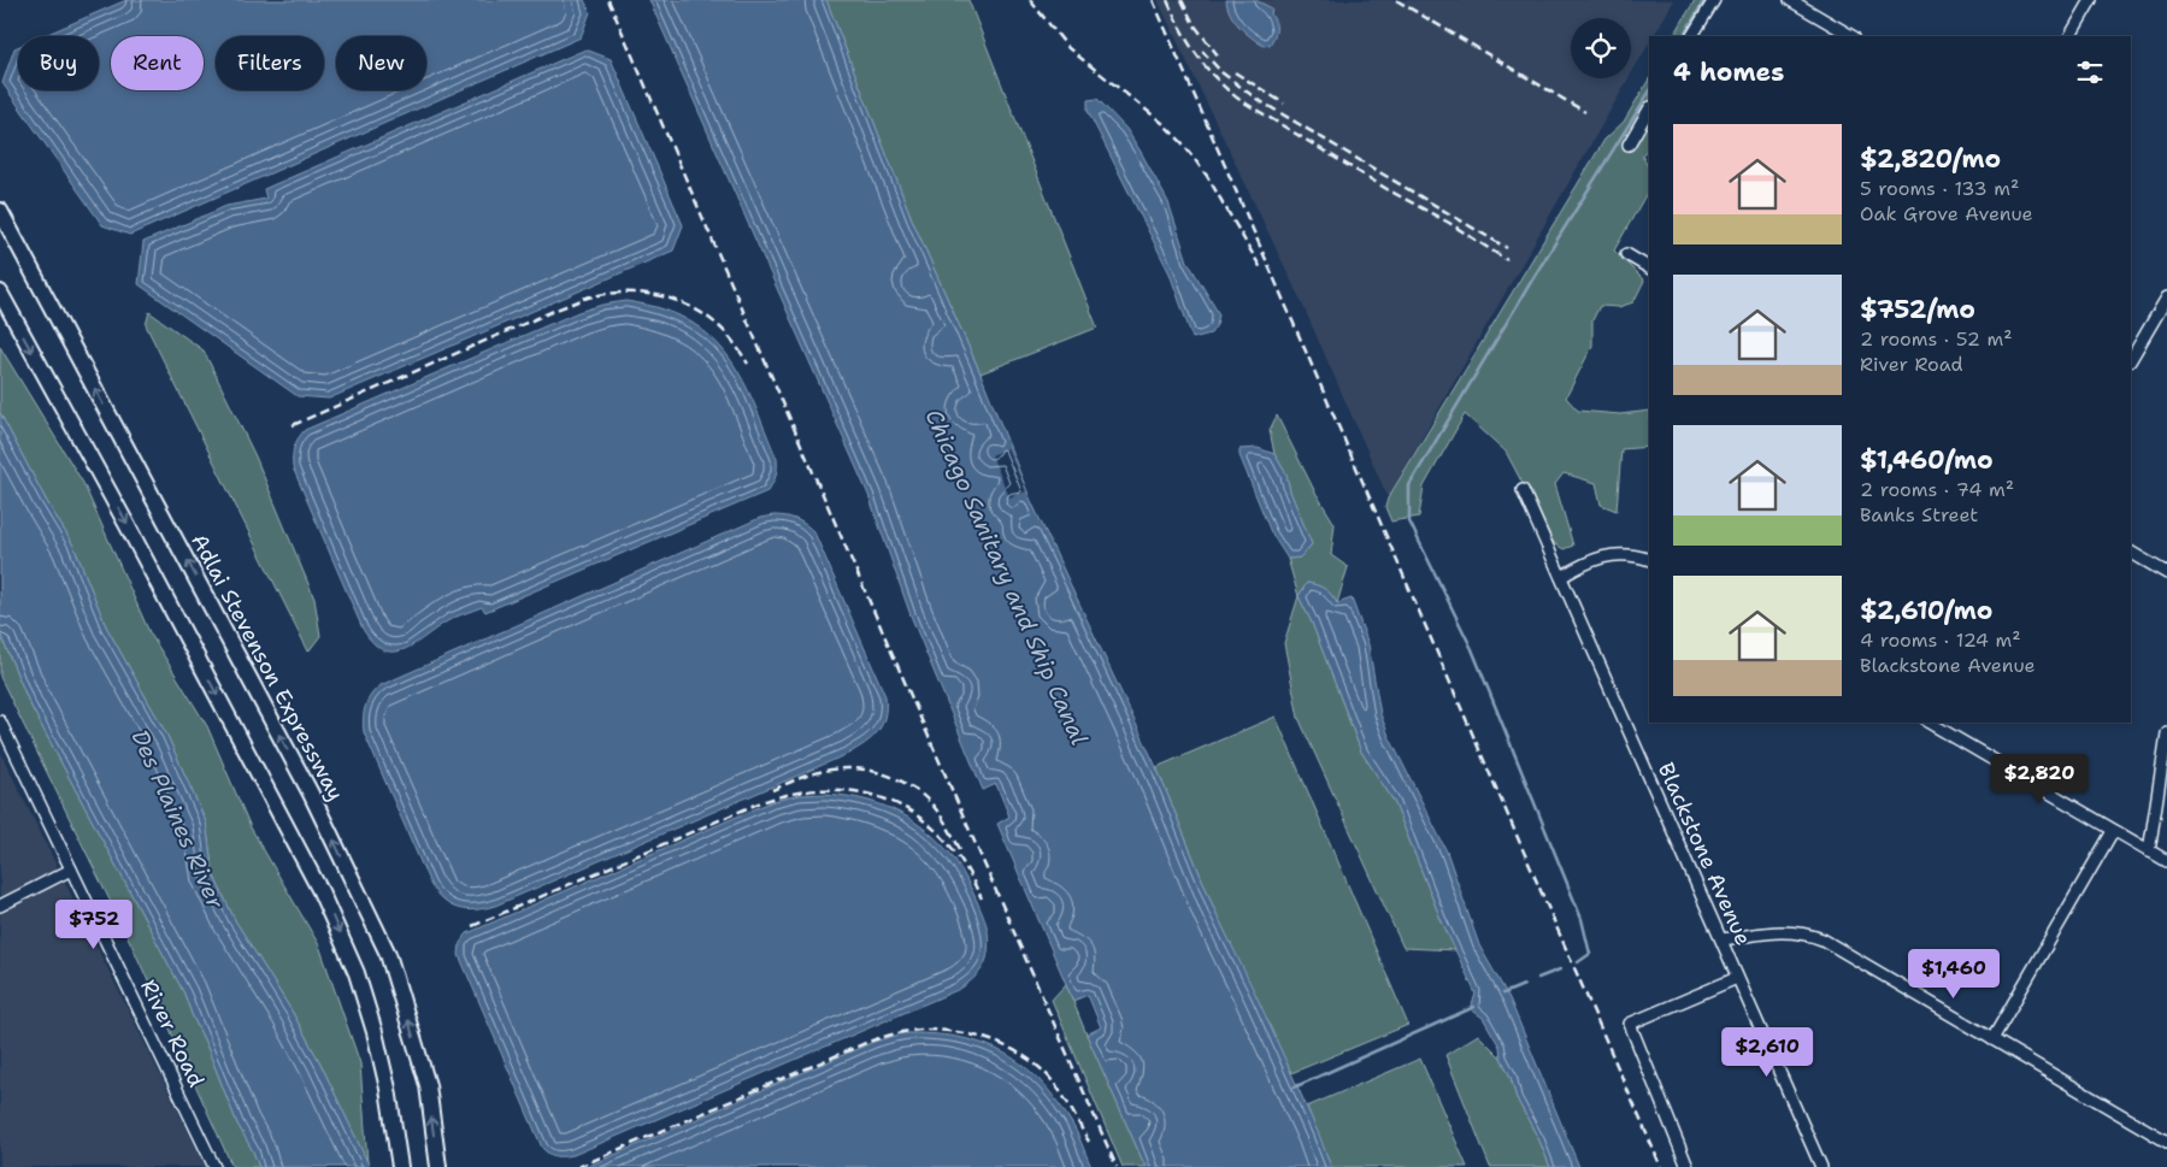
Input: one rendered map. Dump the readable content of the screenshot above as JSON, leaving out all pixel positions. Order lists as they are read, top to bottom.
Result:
{
  "streets": {
    "highway": ["Adlai Stevenson Expressway"],
    "street": ["Blackstone Avenue", "River Road"]
  },
  "water": ["Chicago Sanitary and Ship Canal", "Des Plaines River"],
  "page": {
    "chip": [
      "Buy",
      "Rent",
      "Filters",
      "New"
    ],
    "heading": "4 homes",
    "list": [
      {
        "name": "$2,820/mo",
        "note": "5 rooms · 133 m² · Oak Grove Avenue"
      },
      {
        "name": "$752/mo",
        "note": "2 rooms · 52 m² · River Road"
      },
      {
        "name": "$1,460/mo",
        "note": "2 rooms · 74 m² · Banks Street"
      },
      {
        "name": "$2,610/mo",
        "note": "4 rooms · 124 m² · Blackstone Avenue"
      }
    ],
    "price": [
      "$2,820",
      "$752",
      "$1,460",
      "$2,610"
    ]
  }
}
